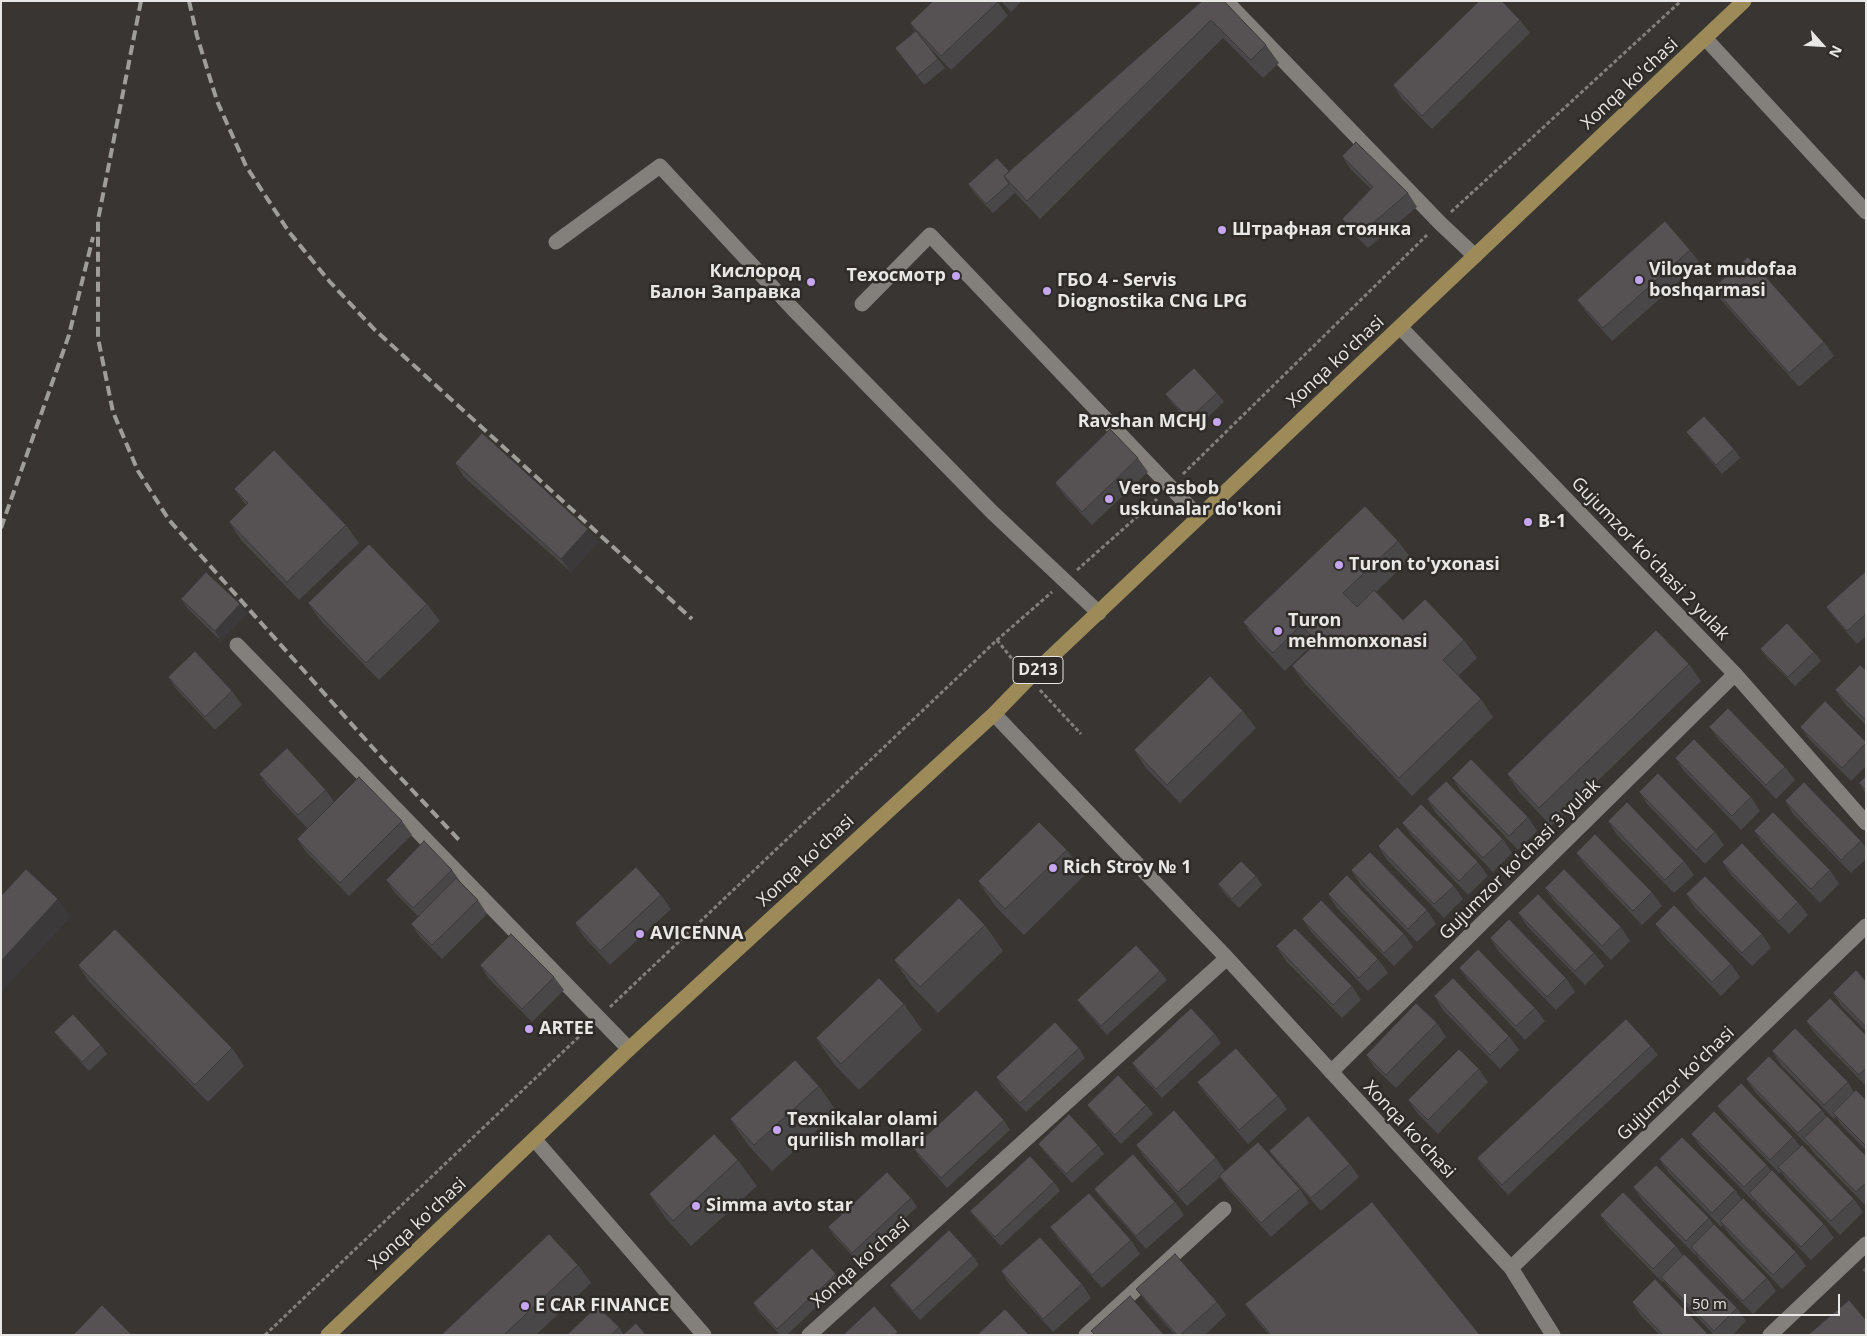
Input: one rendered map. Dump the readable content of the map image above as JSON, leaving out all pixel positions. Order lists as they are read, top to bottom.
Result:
{
  "streets": {
    "main road": ["Xonqa ko'chasi", "D213"],
    "street": ["Gujumzor ko'chasi 2 yulak", "Gujumzor ko'chasi 3 yulak", "Gujumzor ko'chasi"]
  },
  "crossings": [
    ["Xonqa ko'chasi", "Gujumzor ko'chasi 2 yulak"],
    ["Xonqa ko'chasi", "Gujumzor ko'chasi 3 yulak"],
    ["Xonqa ko'chasi", "Gujumzor ko'chasi"],
    ["Gujumzor ko'chasi 2 yulak", "Gujumzor ko'chasi 3 yulak"]
  ],
  "places": [
    "Штрафная стоянка",
    "Техосмотр",
    "Viloyat mudofaa boshqarmasi",
    "Кислород Балон Заправка",
    "ГБО 4 - Servis Diognostika CNG LPG",
    "Ravshan MCHJ",
    "Vero asbob uskunalar do'koni",
    "В-1",
    "Turon to'yxonasi",
    "Turon mehmonxonasi",
    "Rich Stroy № 1",
    "AVICENNA",
    "ARTEE",
    "Texnikalar olami qurilish mollari",
    "Simma avto star",
    "E CAR FINANCE"
  ],
  "scale_bar": "50 m",
  "north": "bottom right"
}
